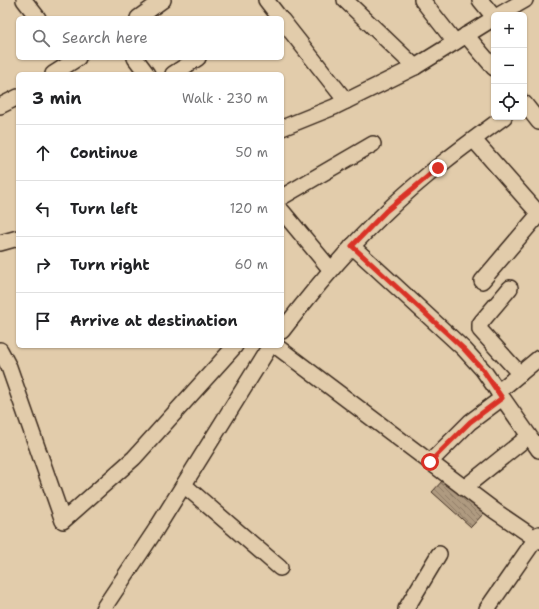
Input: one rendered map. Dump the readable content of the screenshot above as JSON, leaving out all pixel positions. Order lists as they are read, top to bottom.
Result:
{
  "page": {
    "map_buttons": ["+", "−"],
    "search": "Search here",
    "heading": ["3 min", "Walk · 230 m"],
    "list": [
      ["Continue", "50 m"],
      ["Turn left", "120 m"],
      ["Turn right", "60 m"],
      "Arrive at destination"
    ]
  }
}
